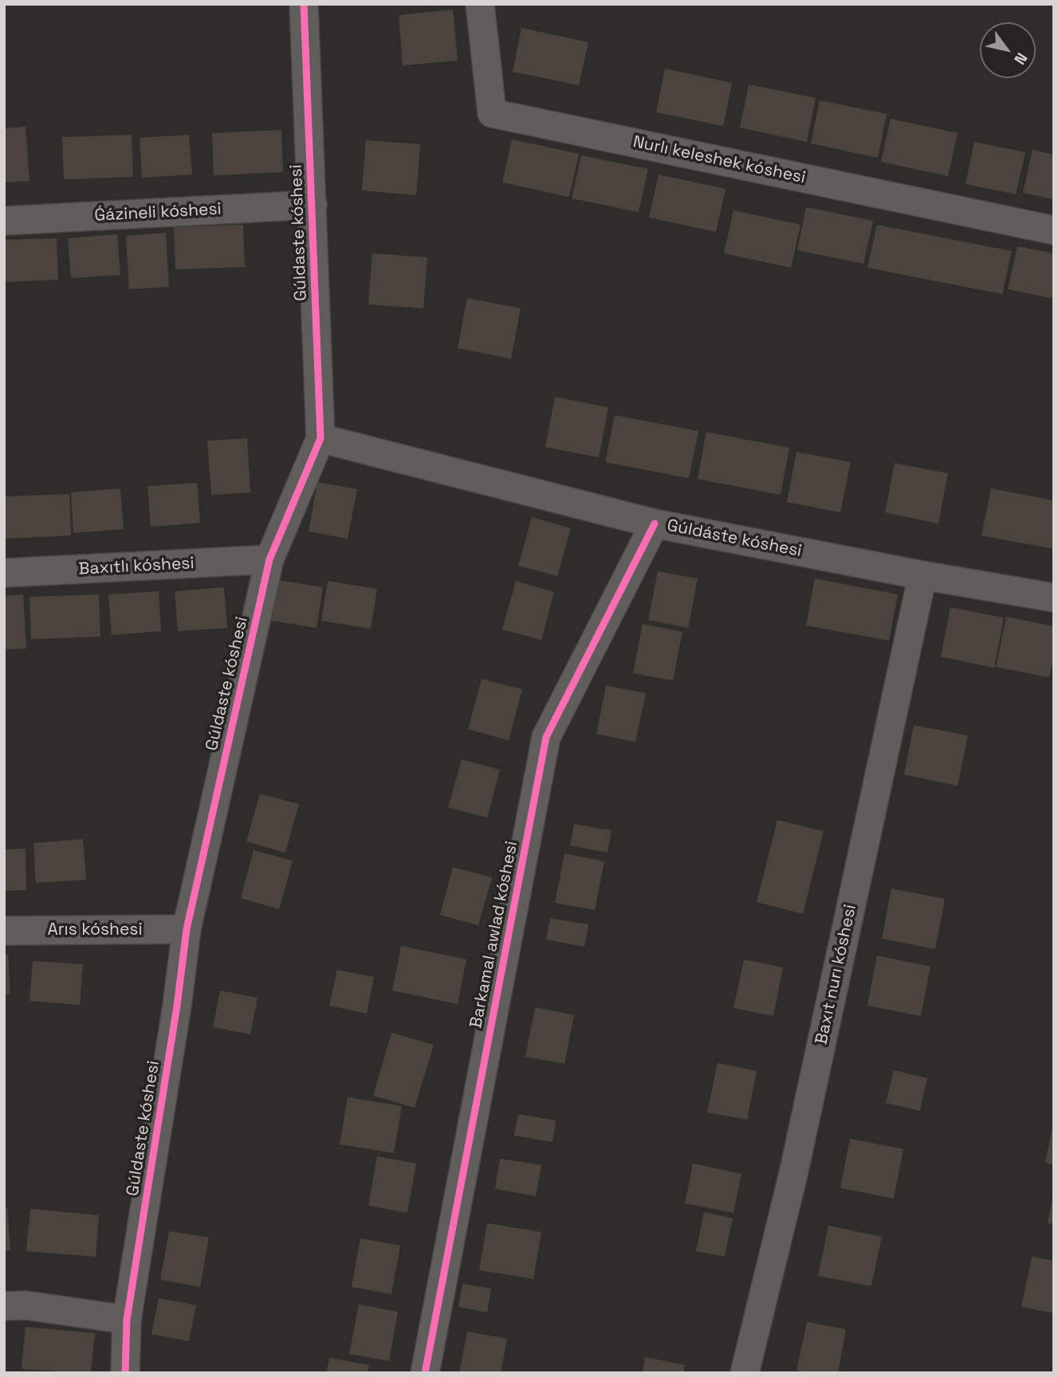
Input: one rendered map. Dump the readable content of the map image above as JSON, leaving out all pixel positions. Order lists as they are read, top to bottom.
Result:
{
  "streets": {
    "street": [
      "Nurlı keleshek kóshesi",
      "Ǵázineli kóshesi",
      "Gúldaste kóshesi",
      "Gúldáste kóshesi",
      "Baxıtlı kóshesi",
      "Arıs kóshesi",
      "Barkamal awlad kóshesi",
      "Baxıt nurı kóshesi"
    ]
  },
  "crossings": [
    ["Ǵázineli kóshesi", "Gúldaste kóshesi"],
    ["Gúldaste kóshesi", "Gúldáste kóshesi"],
    ["Gúldaste kóshesi", "Baxıtlı kóshesi"],
    ["Gúldaste kóshesi", "Arıs kóshesi"],
    ["Gúldáste kóshesi", "Barkamal awlad kóshesi"],
    ["Gúldáste kóshesi", "Baxıt nurı kóshesi"]
  ],
  "north": "bottom right"
}
